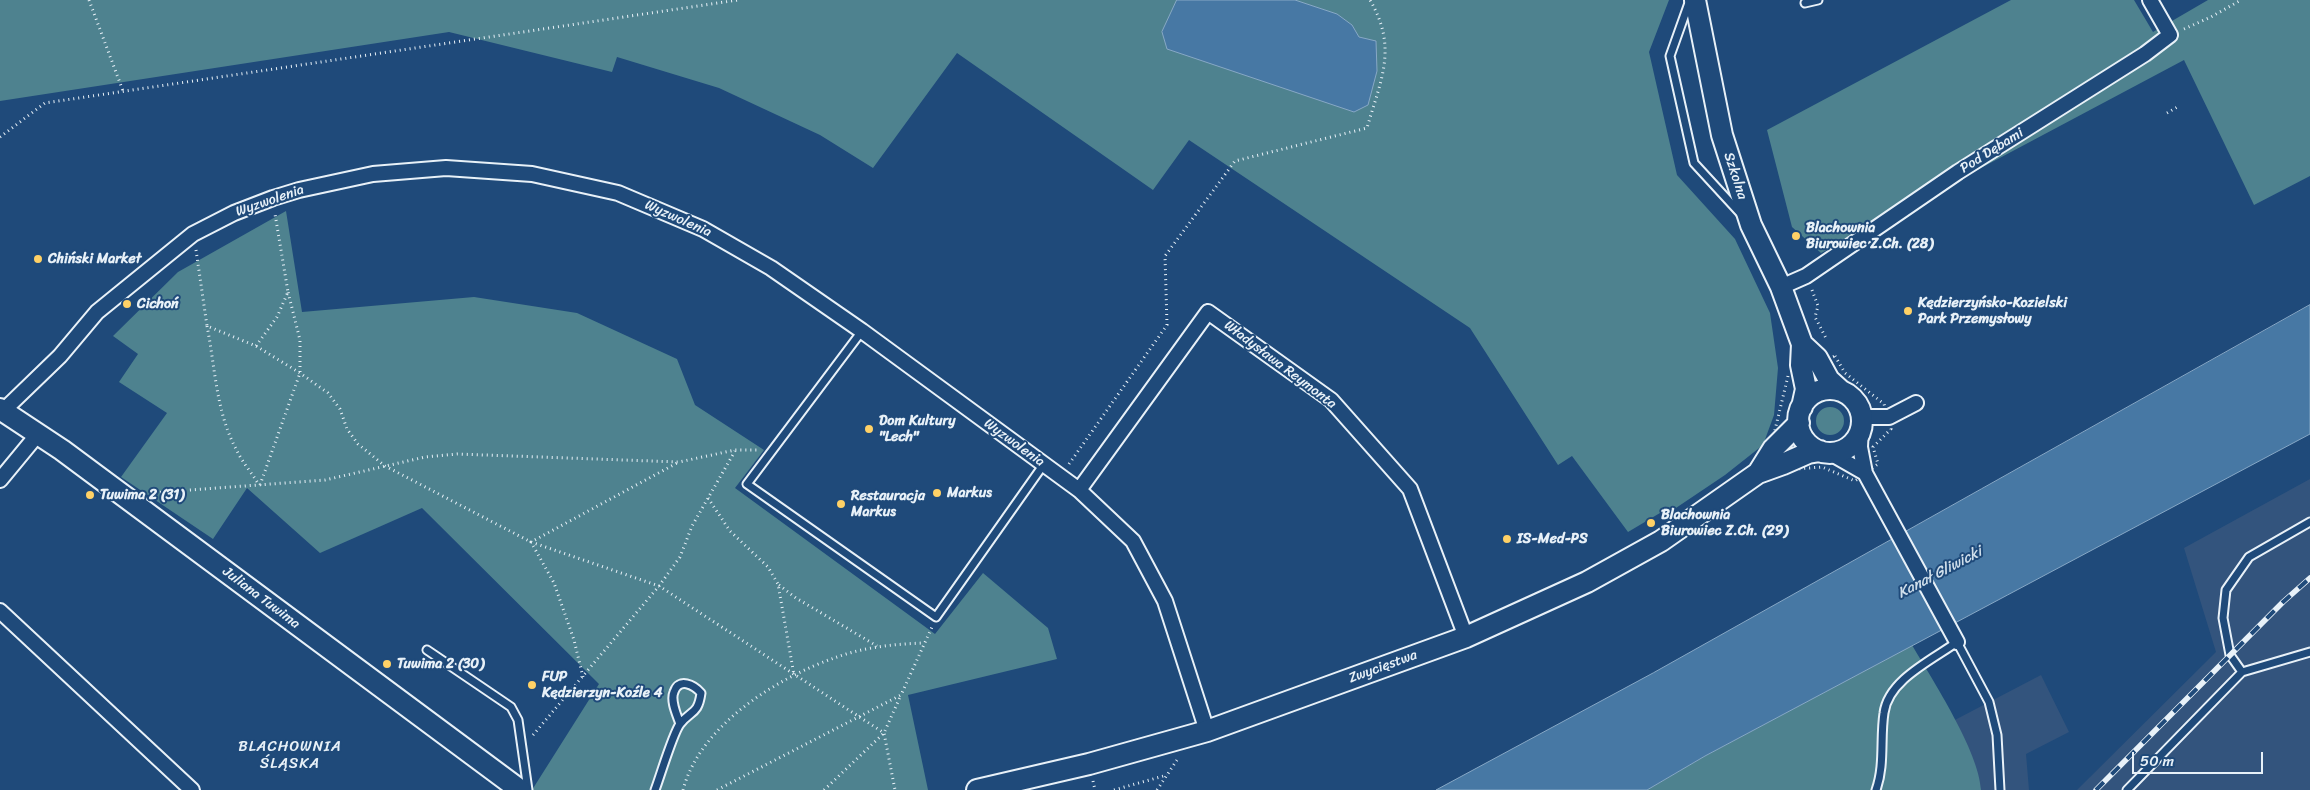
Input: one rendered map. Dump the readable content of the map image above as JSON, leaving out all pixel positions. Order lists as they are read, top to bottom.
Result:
{
  "streets": {
    "street": [
      "Pod Dębami",
      "Szkolna",
      "Wyzwolenia",
      "Władysława Reymonta",
      "Juliana Tuwima",
      "Zwycięstwa"
    ]
  },
  "crossings": [
    ["Pod Dębami", "Szkolna"],
    ["Szkolna", "Zwycięstwa"],
    ["Wyzwolenia", "Władysława Reymonta"],
    ["Wyzwolenia", "Juliana Tuwima"],
    ["Wyzwolenia", "Zwycięstwa"],
    ["Władysława Reymonta", "Zwycięstwa"]
  ],
  "districts": ["BLACHOWNIA ŚLĄSKA"],
  "water": ["Kanał Gliwicki"],
  "places": [
    "Blachownia Biurowiec Z.Ch. (28)",
    "Chiński Market",
    "Cichoń",
    "Kędzierzyńsko-Kozielski Park Przemysłowy",
    "Dom Kultury \"Lech\"",
    "Markus",
    "Tuwima 2 (31)",
    "Restauracja Markus",
    "Blachownia Biurowiec Z.Ch. (29)",
    "IS-Med-PS",
    "Tuwima 2 (30)",
    "FUP Kędzierzyn-Koźle 4"
  ],
  "scale_bar": "50 m"
}
